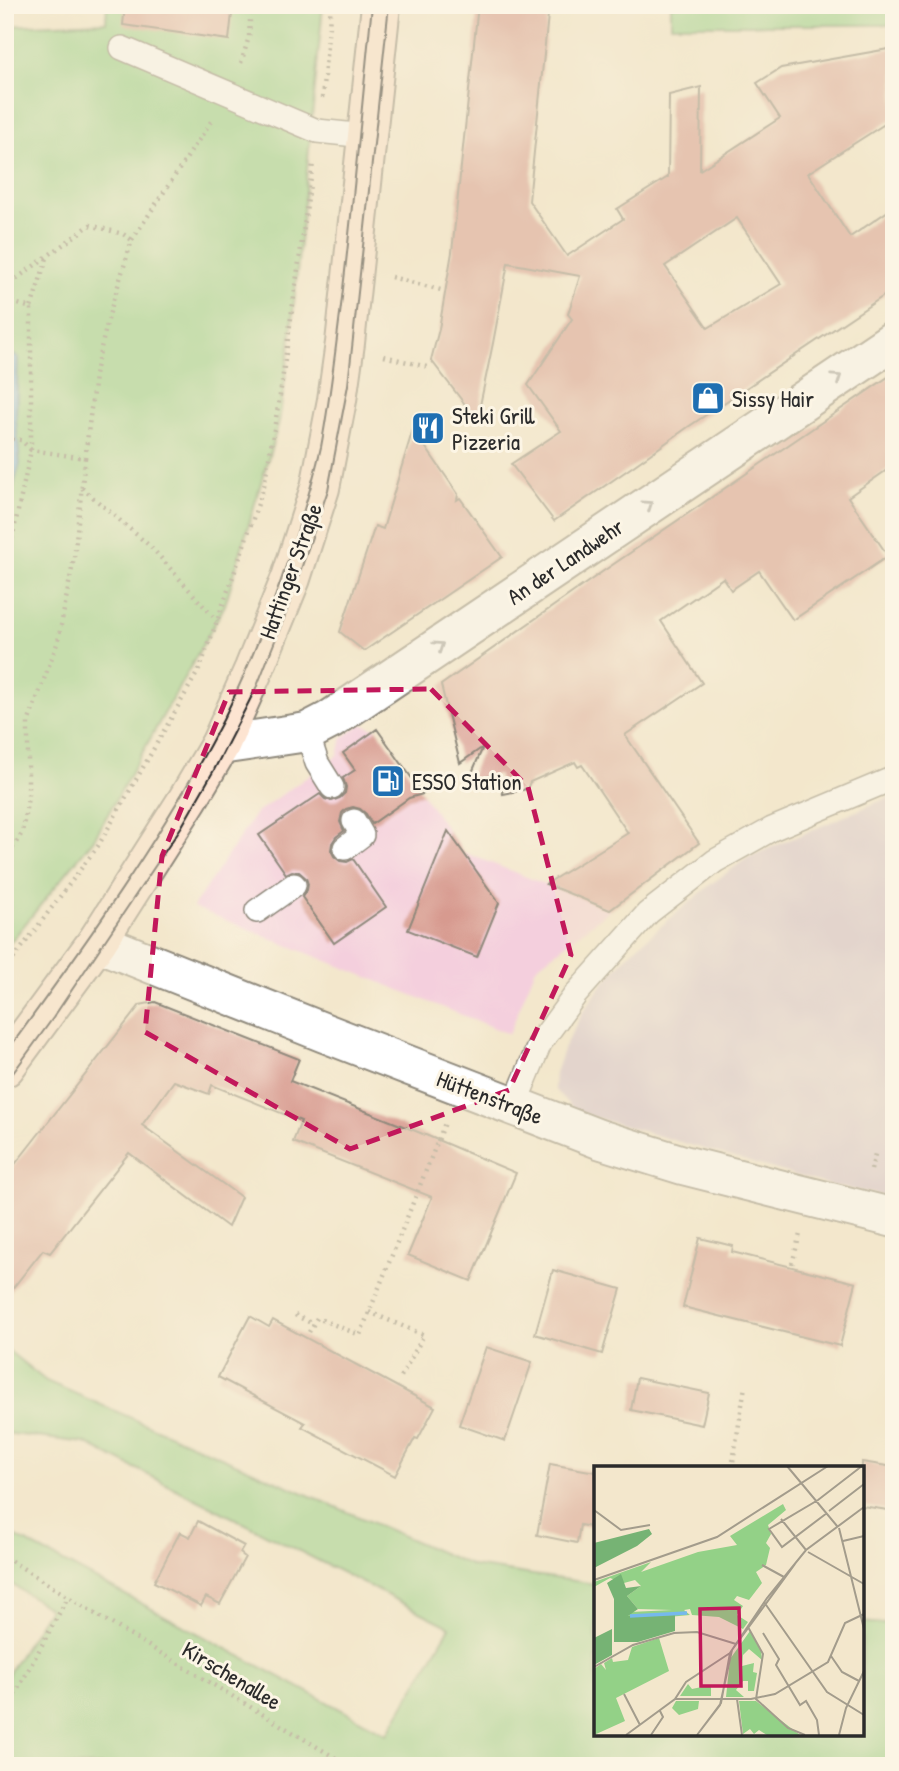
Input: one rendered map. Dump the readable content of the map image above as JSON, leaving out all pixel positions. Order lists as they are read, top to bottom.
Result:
{
  "streets": {
    "main road": ["Hattinger Straße"],
    "street": ["An der Landwehr", "Hüttenstraße"],
    "path": ["Kirschenallee"]
  },
  "crossings": [
    ["An der Landwehr", "Hattinger Straße"],
    ["Hattinger Straße", "Hüttenstraße"]
  ],
  "one_way": ["An der Landwehr"],
  "places": {
    "shop": ["Sissy Hair"],
    "restaurant": ["Steki Grill Pizzeria"],
    "fuel station": ["ESSO Station"]
  }
}
